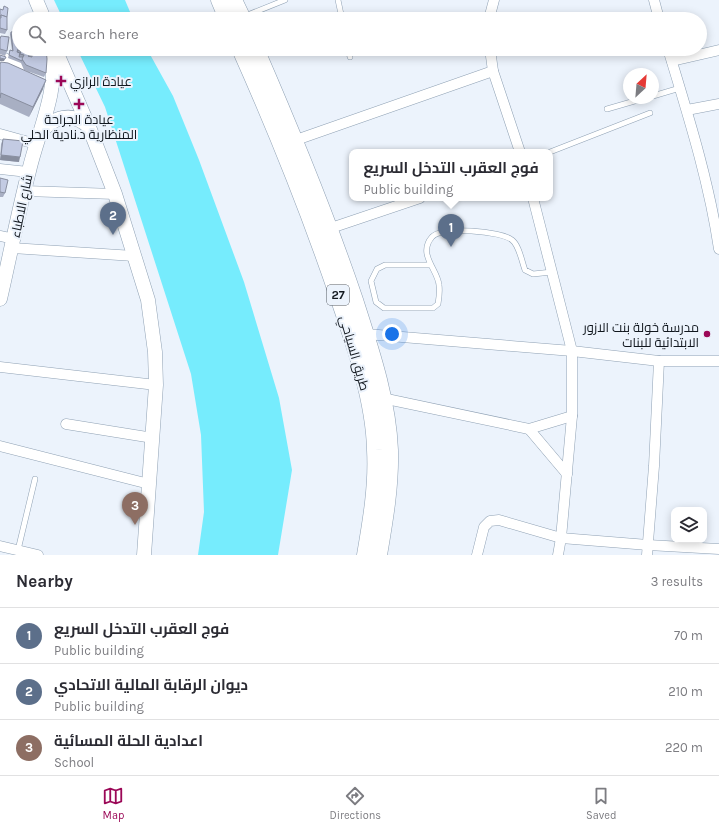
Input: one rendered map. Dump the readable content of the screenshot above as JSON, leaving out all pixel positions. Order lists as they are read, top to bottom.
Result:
{
  "streets": {
    "main road": ["27", "طريق السياحي"],
    "street": ["شارع الاطباء"]
  },
  "places": {
    "health": ["عيادة الرازي", "عيادة الجراحة المنظارية د.نادية الحلي"],
    "other": ["مدرسة خولة بنت الازور الابتدائية للبنات"]
  },
  "north": "top right",
  "page": {
    "search": "Search here",
    "popup": ["فوج العقرب التدخل السريع", "Public building"],
    "pins": ["2", "1", "3"],
    "heading": ["Nearby", "3 results"],
    "list": [
      {
        "mark": "1",
        "name": "فوج العقرب التدخل السريع",
        "note": "Public building",
        "value": "70 m"
      },
      {
        "mark": "2",
        "name": "ديوان الرقابة المالية الاتحادي",
        "note": "Public building",
        "value": "210 m"
      },
      {
        "mark": "3",
        "name": "اعدادية الحلة المسائية",
        "note": "School",
        "value": "220 m"
      }
    ],
    "nav": ["Map", "Directions", "Saved"]
  }
}
